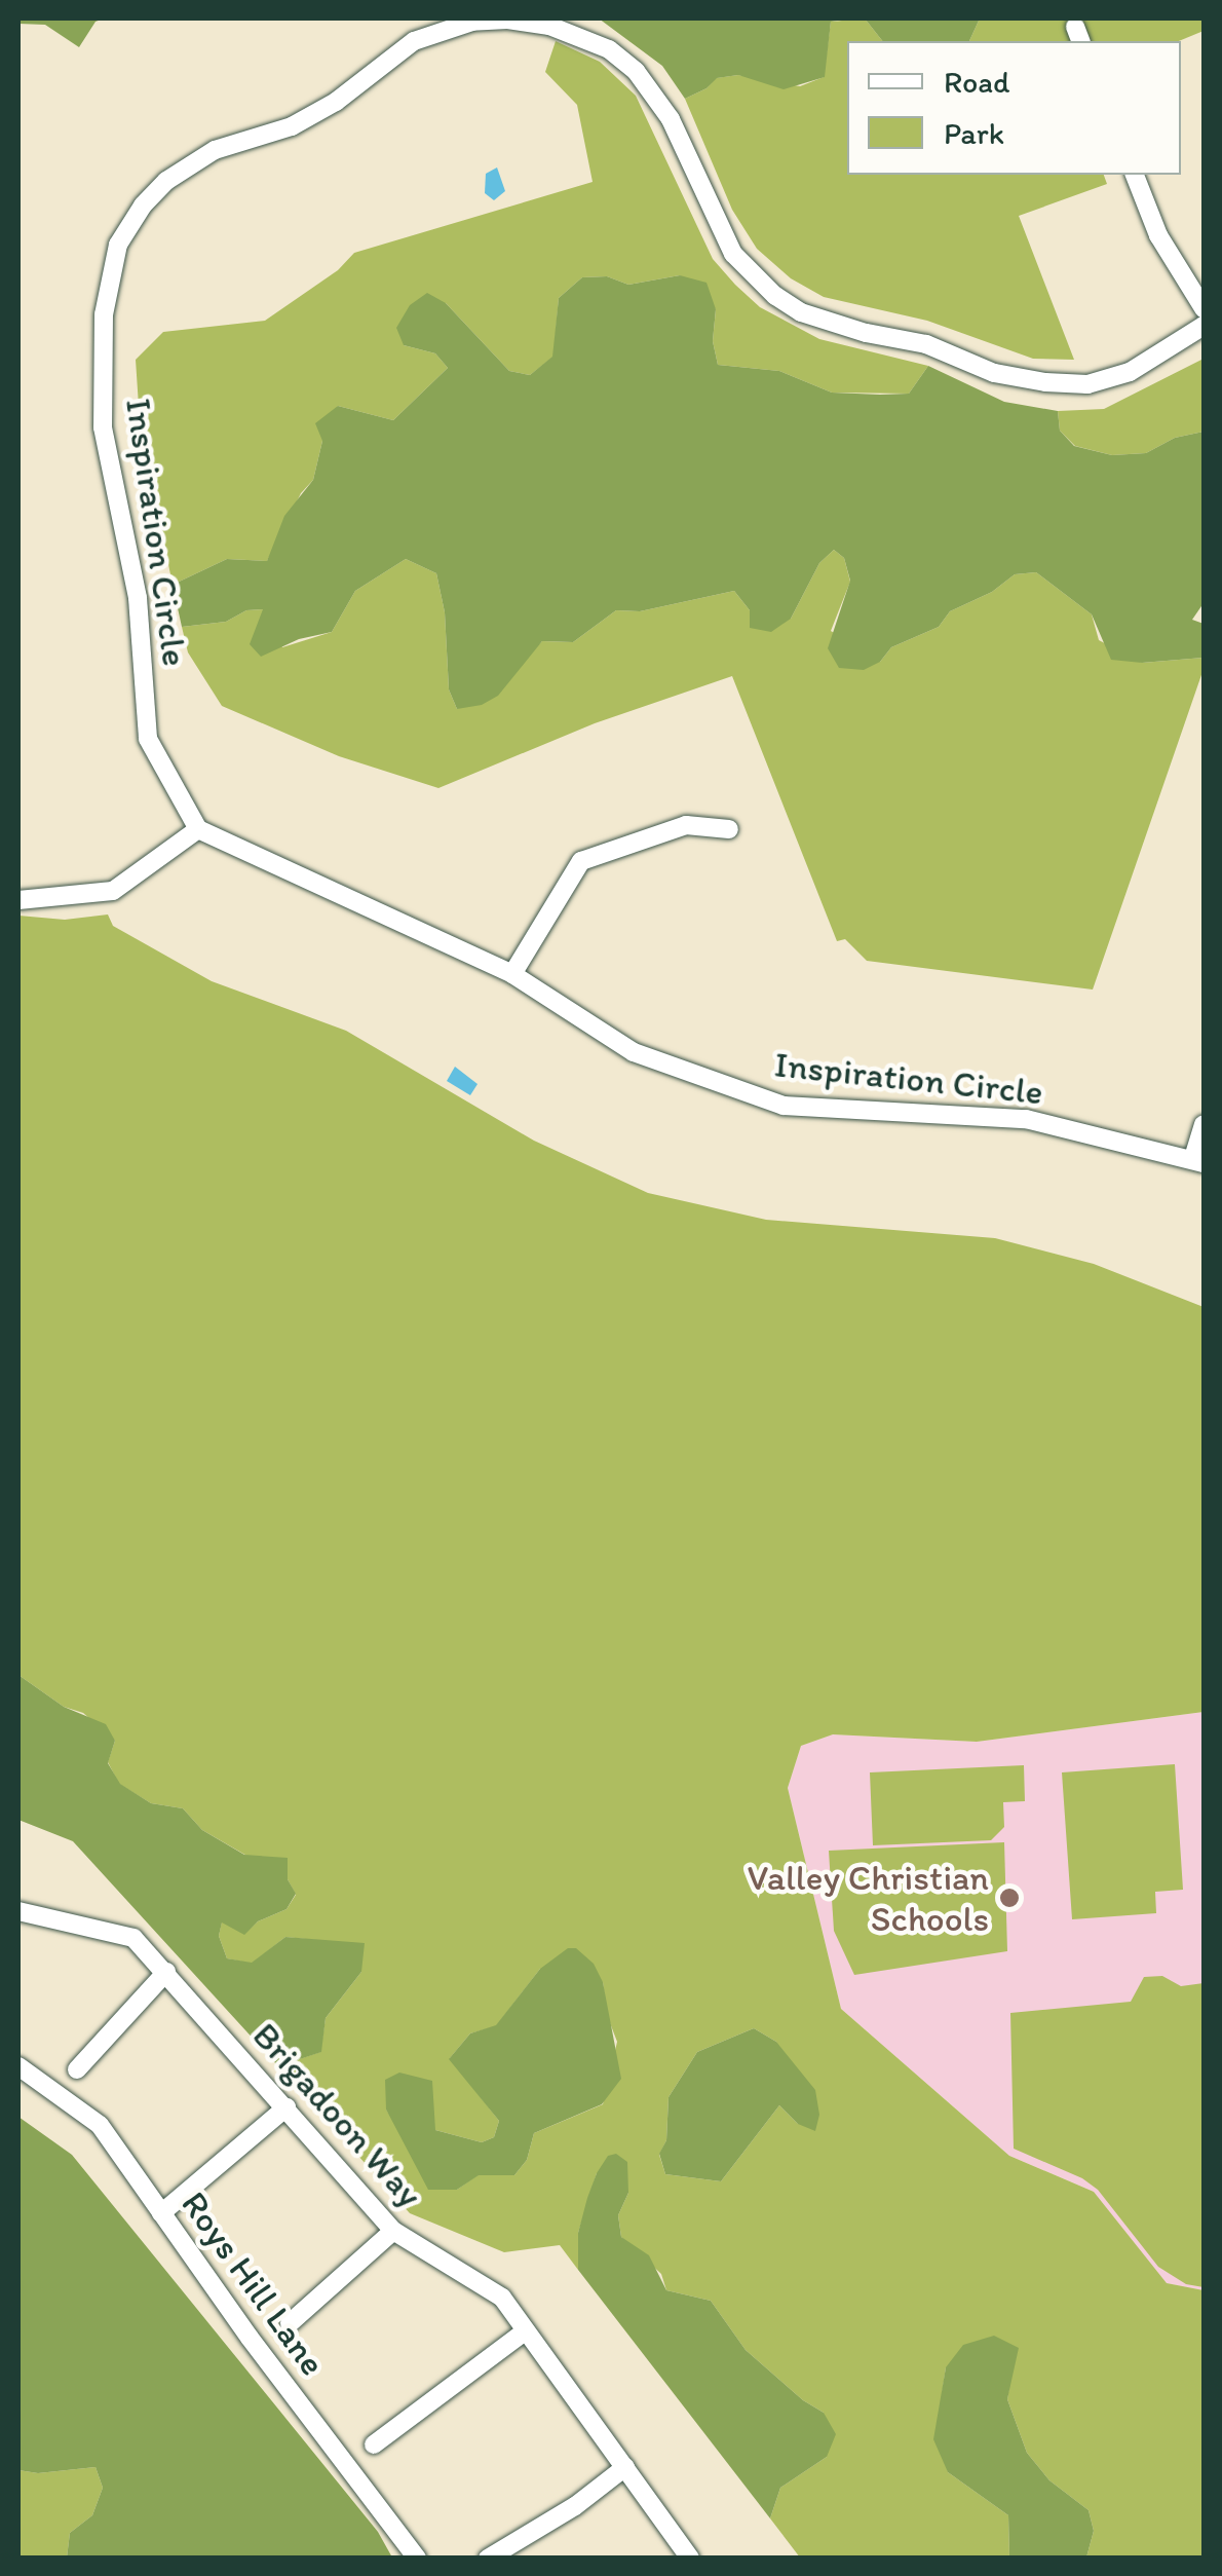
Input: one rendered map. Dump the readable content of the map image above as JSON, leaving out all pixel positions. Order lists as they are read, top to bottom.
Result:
{
  "streets": {
    "street": ["Inspiration Circle", "Brigadoon Way", "Roys Hill Lane"]
  },
  "places": ["Valley Christian Schools"],
  "legend": ["Road", "Park"]
}
